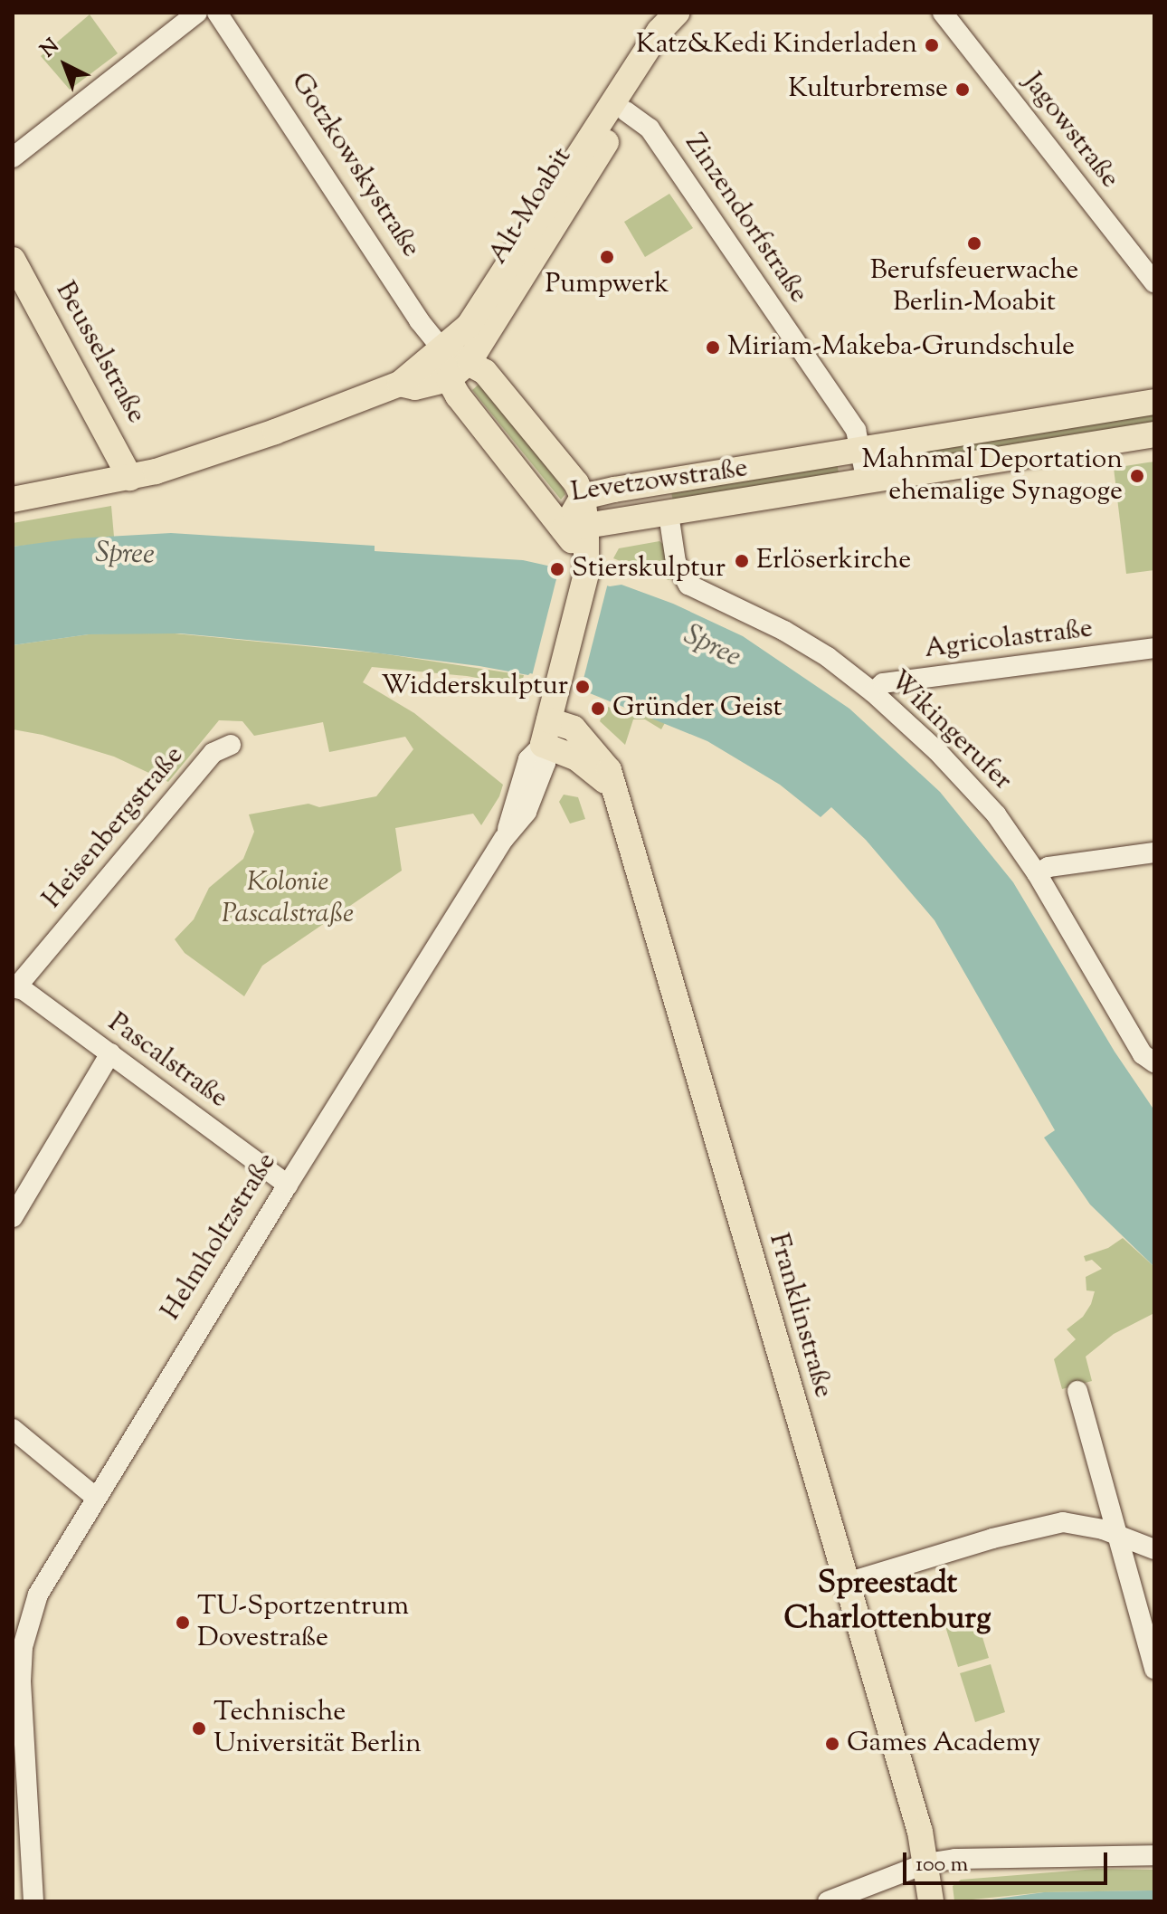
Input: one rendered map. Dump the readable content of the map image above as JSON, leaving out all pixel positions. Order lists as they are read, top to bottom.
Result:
{
  "streets": {
    "main road": [
      "Gotzkowskystraße",
      "Alt-Moabit",
      "Beusselstraße",
      "Levetzowstraße",
      "Helmholtzstraße",
      "Franklinstraße"
    ],
    "street": [
      "Jagowstraße",
      "Zinzendorfstraße",
      "Agricolastraße",
      "Wikingerufer",
      "Heisenbergstraße",
      "Pascalstraße"
    ]
  },
  "crossings": [
    ["Gotzkowskystraße", "Alt-Moabit"],
    ["Gotzkowskystraße", "Levetzowstraße"],
    ["Gotzkowskystraße", "Helmholtzstraße"],
    ["Alt-Moabit", "Zinzendorfstraße"],
    ["Alt-Moabit", "Beusselstraße"],
    ["Zinzendorfstraße", "Levetzowstraße"],
    ["Levetzowstraße", "Wikingerufer"],
    ["Agricolastraße", "Wikingerufer"],
    ["Heisenbergstraße", "Pascalstraße"],
    ["Pascalstraße", "Helmholtzstraße"],
    ["Helmholtzstraße", "Franklinstraße"]
  ],
  "districts": ["Spreestadt Charlottenburg"],
  "water": ["Spree"],
  "parks": ["Kolonie Pascalstraße"],
  "places": [
    "Katz&Kedi Kinderladen",
    "Kulturbremse",
    "Berufsfeuerwache Berlin-Moabit",
    "Pumpwerk",
    "Miriam-Makeba-Grundschule",
    "Mahnmal Deportation ehemalige Synagoge",
    "Erlöserkirche",
    "Stierskulptur",
    "Widderskulptur",
    "Gründer Geist",
    "TU-Sportzentrum Dovestraße",
    "Technische Universität Berlin",
    "Games Academy"
  ],
  "scale_bar": "100 m",
  "north": "top left"
}
